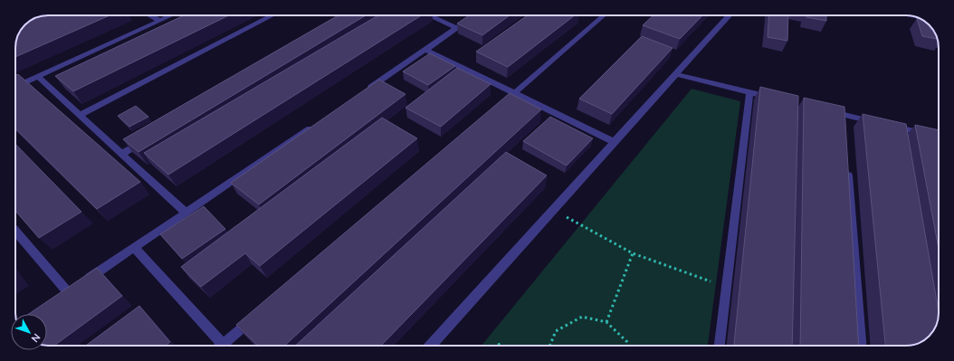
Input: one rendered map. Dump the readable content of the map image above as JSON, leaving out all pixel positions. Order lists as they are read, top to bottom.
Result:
{
  "north": "bottom right"
}
